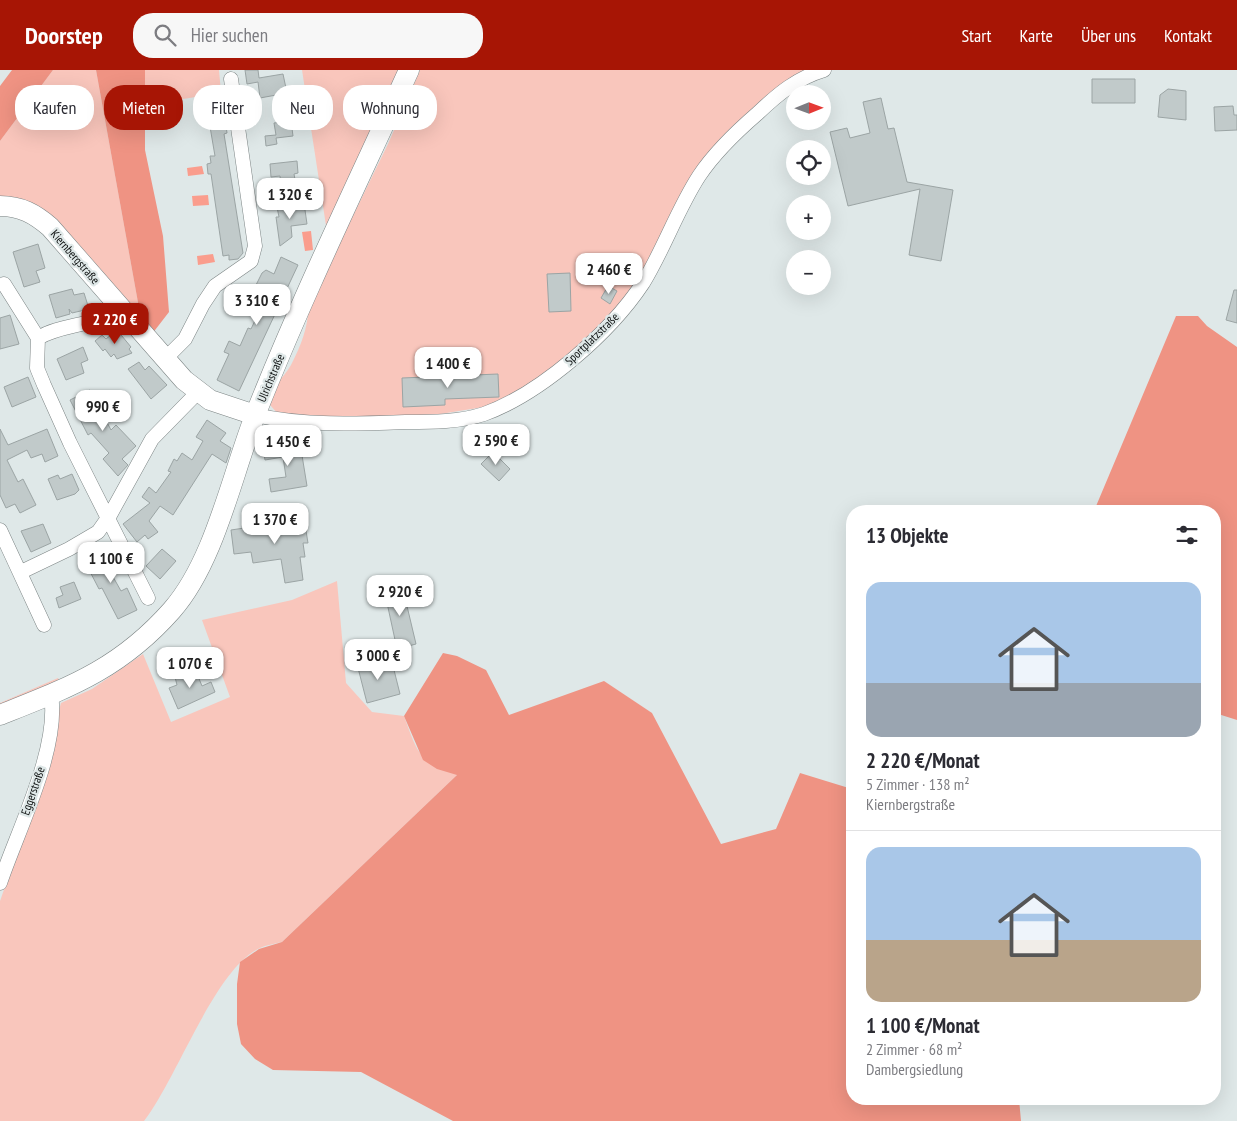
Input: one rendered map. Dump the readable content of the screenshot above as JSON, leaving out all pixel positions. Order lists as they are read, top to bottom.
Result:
{
  "streets": {
    "street": [
      "Kiernbergstraße",
      "Sportplatzstraße",
      "Ulrichstraße",
      "Eggerstraße"
    ]
  },
  "crossings": [
    ["Kiernbergstraße", "Sportplatzstraße"],
    ["Kiernbergstraße", "Ulrichstraße"],
    ["Sportplatzstraße", "Ulrichstraße"],
    ["Ulrichstraße", "Eggerstraße"]
  ],
  "north": "right",
  "page": {
    "header": "Doorstep",
    "search": "Hier suchen",
    "nav": [
      "Start",
      "Karte",
      "Über uns",
      "Kontakt"
    ],
    "map_buttons": ["+", "−"],
    "chip": [
      "Kaufen",
      "Mieten",
      "Filter",
      "Neu",
      "Wohnung"
    ],
    "price": [
      "1 320 €",
      "2 460 €",
      "3 310 €",
      "2 220 €",
      "1 400 €",
      "990 €",
      "2 590 €",
      "1 450 €",
      "1 370 €",
      "1 100 €",
      "2 920 €",
      "3 000 €",
      "1 070 €"
    ],
    "heading": "13 Objekte",
    "list": [
      {
        "name": "2 220 €/Monat",
        "note": "5 Zimmer · 138 m² · Kiernbergstraße"
      },
      {
        "name": "1 100 €/Monat",
        "note": "2 Zimmer · 68 m² · Dambergsiedlung"
      }
    ]
  }
}
